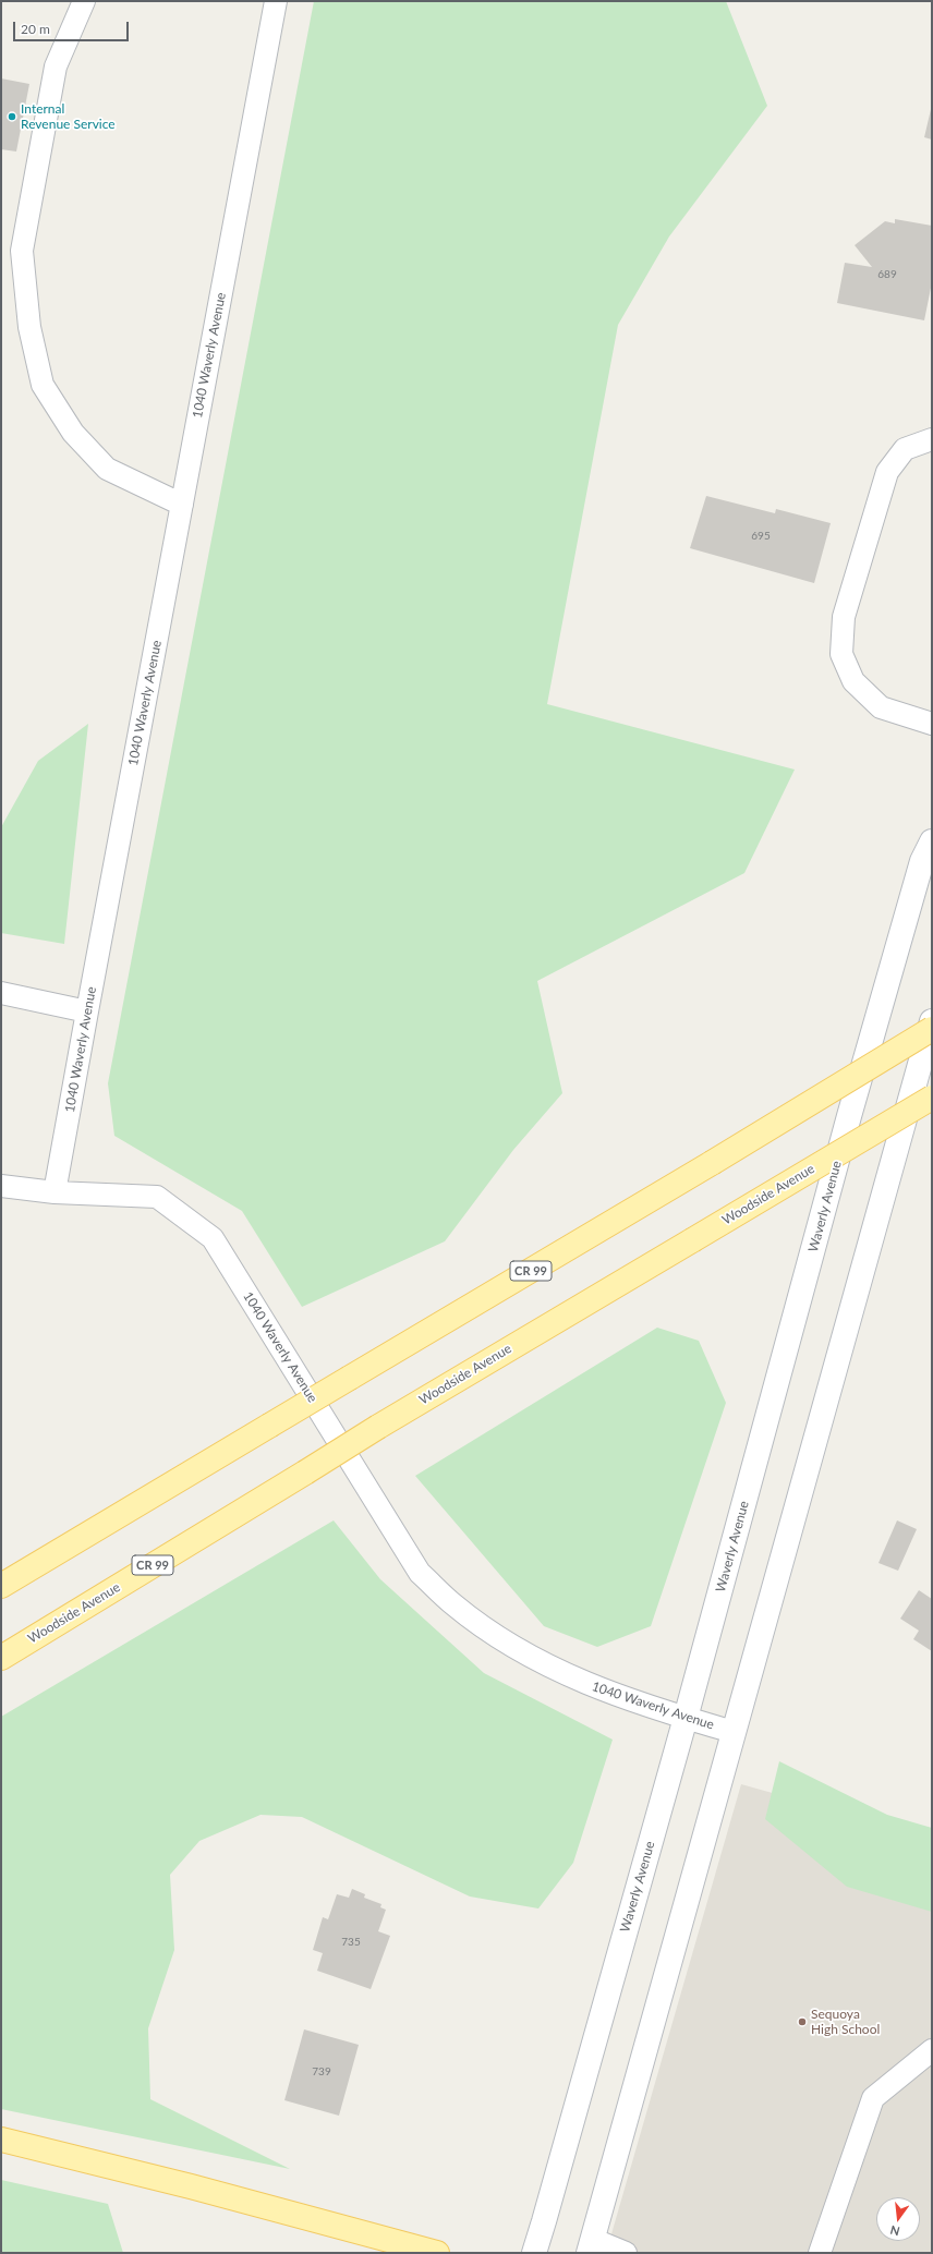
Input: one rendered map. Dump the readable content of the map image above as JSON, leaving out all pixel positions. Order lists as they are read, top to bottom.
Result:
{
  "streets": {
    "main road": ["Woodside Avenue", "Waverly Avenue", "CR 99"],
    "lane": ["1040 Waverly Avenue"]
  },
  "crossings": [
    ["1040 Waverly Avenue", "Waverly Avenue"]
  ],
  "places": ["Internal Revenue Service", "Sequoya High School"],
  "house_numbers": [
    "689",
    "695",
    "735",
    "739"
  ],
  "scale_bar": "20 m",
  "north": "bottom"
}
